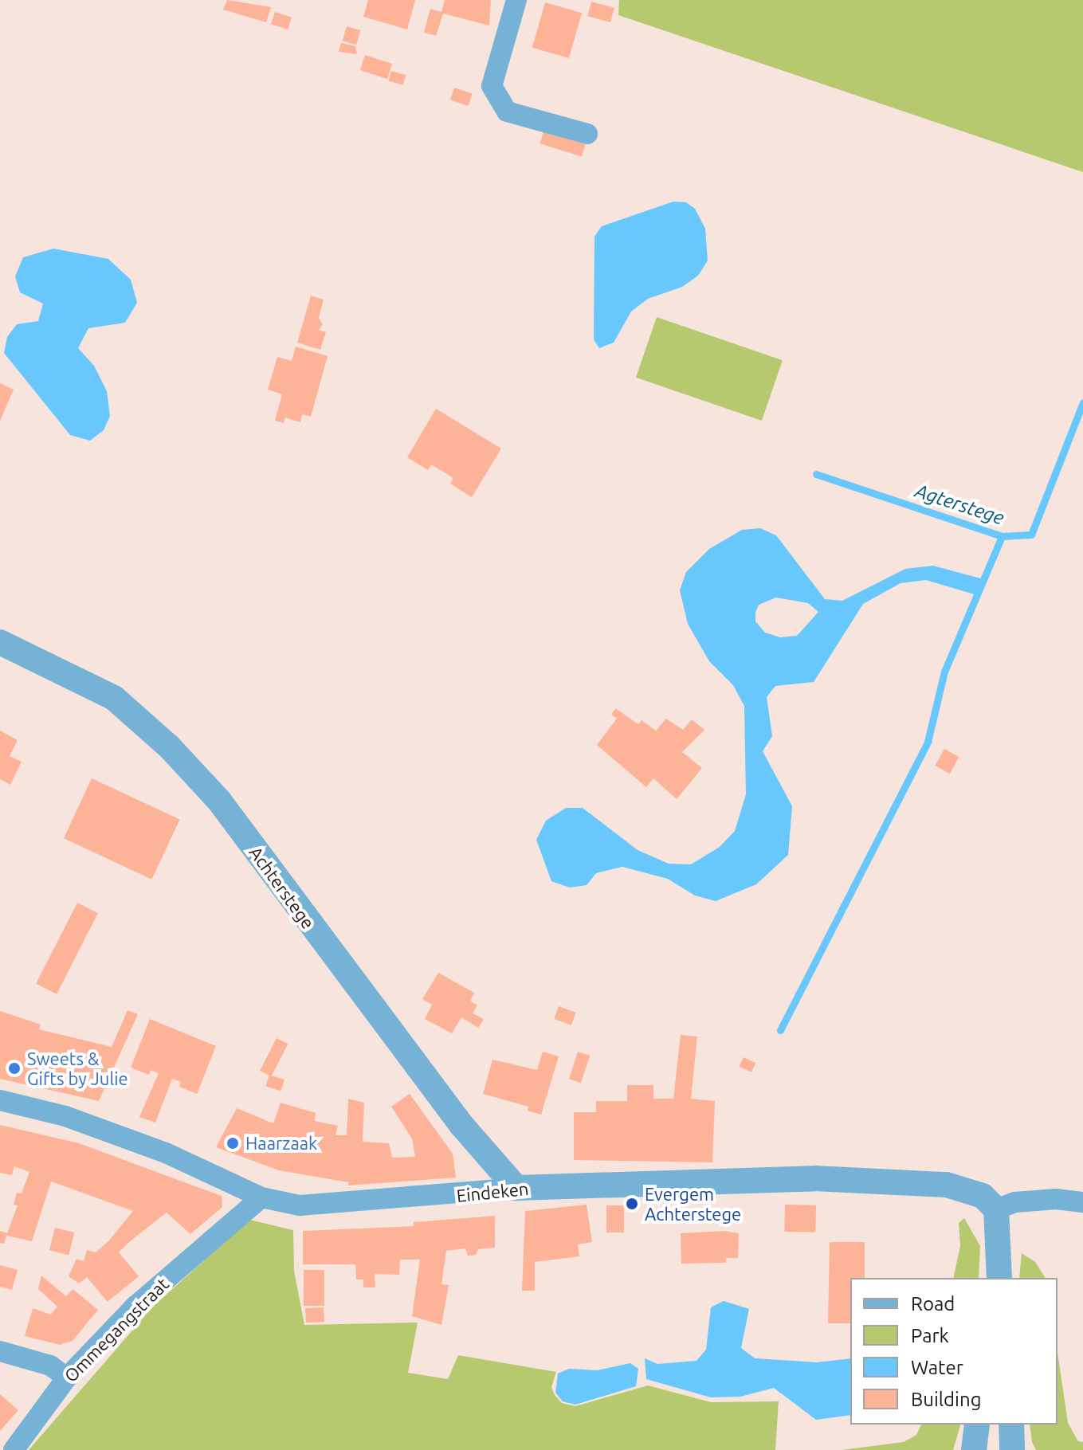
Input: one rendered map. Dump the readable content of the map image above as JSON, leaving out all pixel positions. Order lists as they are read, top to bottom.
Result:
{
  "streets": {
    "street": ["Achterstege", "Eindeken", "Ommegangstraat"]
  },
  "crossings": [
    ["Achterstege", "Eindeken"],
    ["Eindeken", "Ommegangstraat"]
  ],
  "water": ["Agterstege"],
  "places": ["Sweets & Gifts by Julie", "Haarzaak", "Evergem Achterstege"],
  "legend": [
    "Road",
    "Park",
    "Water",
    "Building"
  ]
}
